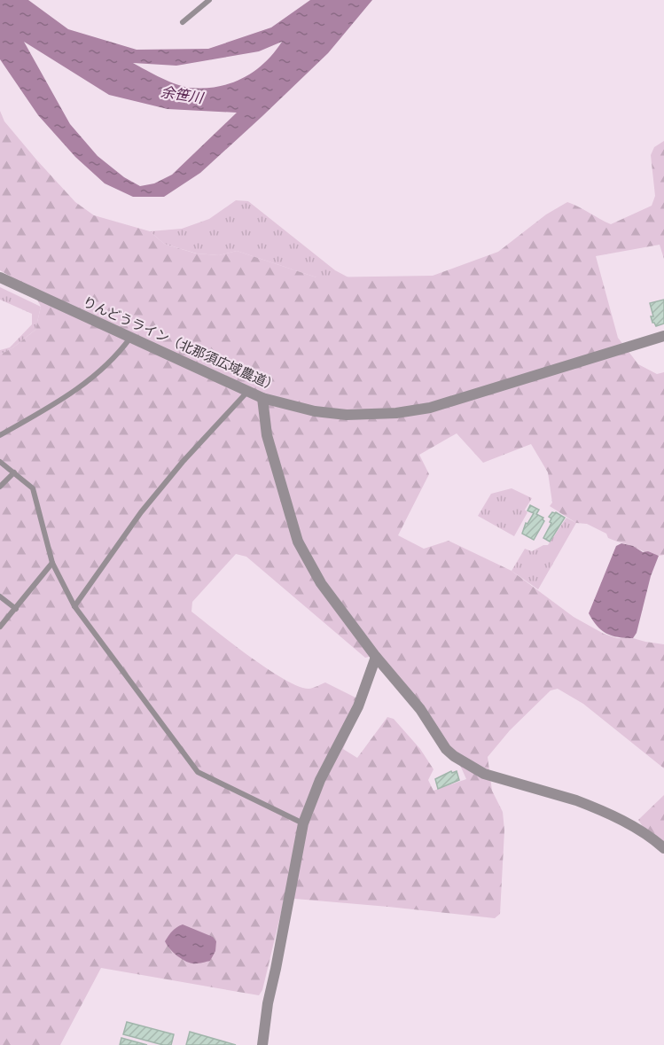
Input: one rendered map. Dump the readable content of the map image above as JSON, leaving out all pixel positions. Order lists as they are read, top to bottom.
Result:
{
  "streets": {
    "street": ["りんどうライン（北那須広域農道）"]
  },
  "water": ["余笹川"]
}
